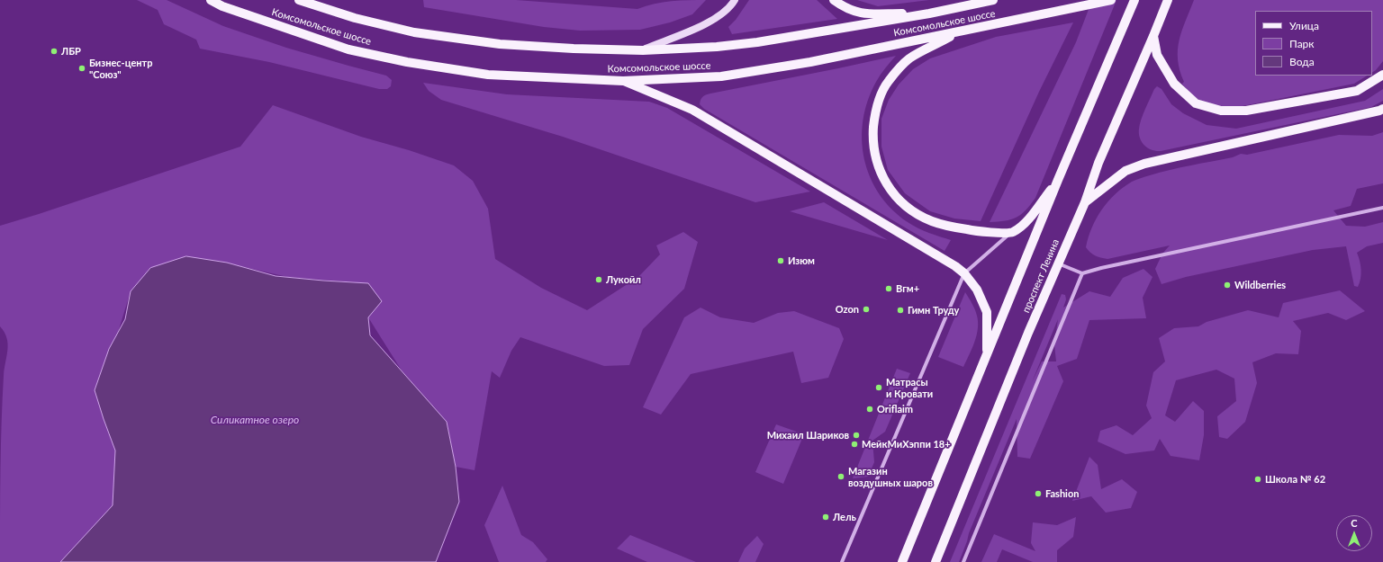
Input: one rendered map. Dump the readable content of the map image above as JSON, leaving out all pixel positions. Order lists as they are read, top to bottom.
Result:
{
  "streets": {
    "main road": ["Комсомольское шоссе", "проспект Ленина"]
  },
  "water": ["Силикатное озеро"],
  "places": [
    "ЛБР",
    "Бизнес-центр \"Союз\"",
    "Изюм",
    "Лукойл",
    "Wildberries",
    "Вгм+",
    "Ozon",
    "Гимн Труду",
    "Матрасы и Кровати",
    "Oriflaim",
    "Михаил Шариков",
    "МейкМиХэппи 18+",
    "Магазин воздушных шаров",
    "Школа № 62",
    "Fashion",
    "Лель"
  ],
  "legend": ["Улица", "Парк", "Вода"],
  "north": "top"
}
